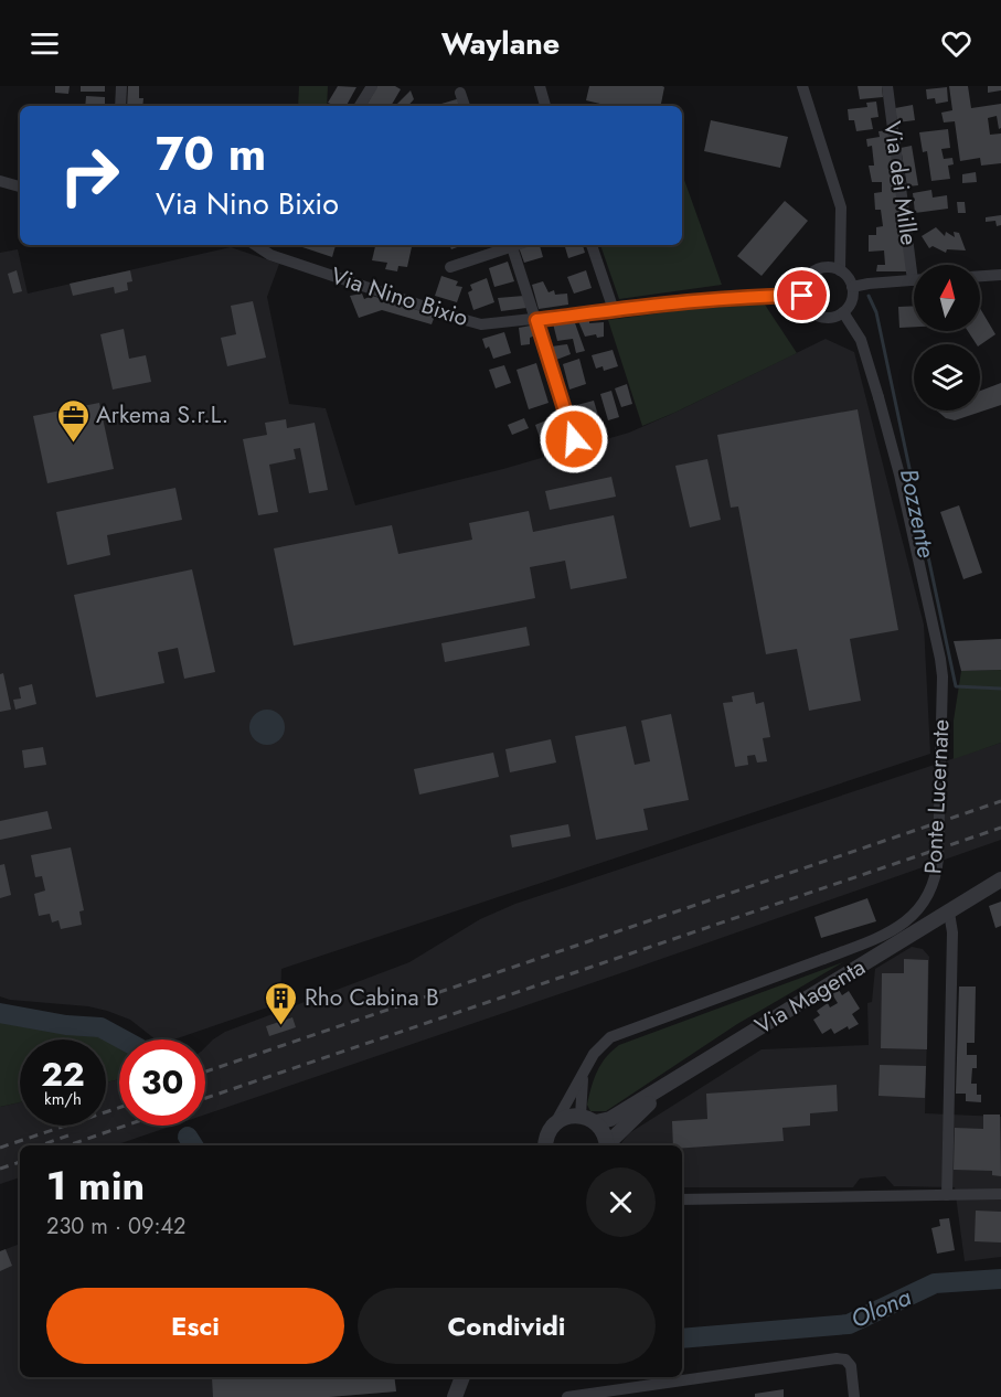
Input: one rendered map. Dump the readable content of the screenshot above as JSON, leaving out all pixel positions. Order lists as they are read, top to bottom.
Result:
{
  "streets": {
    "street": [
      "Via dei Mille",
      "Via Nino Bixio",
      "Ponte Lucernate",
      "Via Magenta"
    ]
  },
  "crossings": [
    ["Via Nino Bixio", "Ponte Lucernate"]
  ],
  "water": ["Bozzente", "Olona"],
  "places": {
    "office": ["Arkema S.r.L."],
    "building": ["Rho Cabina B"]
  },
  "north": "top",
  "page": {
    "header": "Waylane",
    "turn": ["70 m", "Via Nino Bixio"],
    "speed": "22 km/h",
    "limit": "30",
    "heading": ["1 min", "230 m · 09:42"],
    "buttons": ["Esci", "Condividi"]
  }
}
